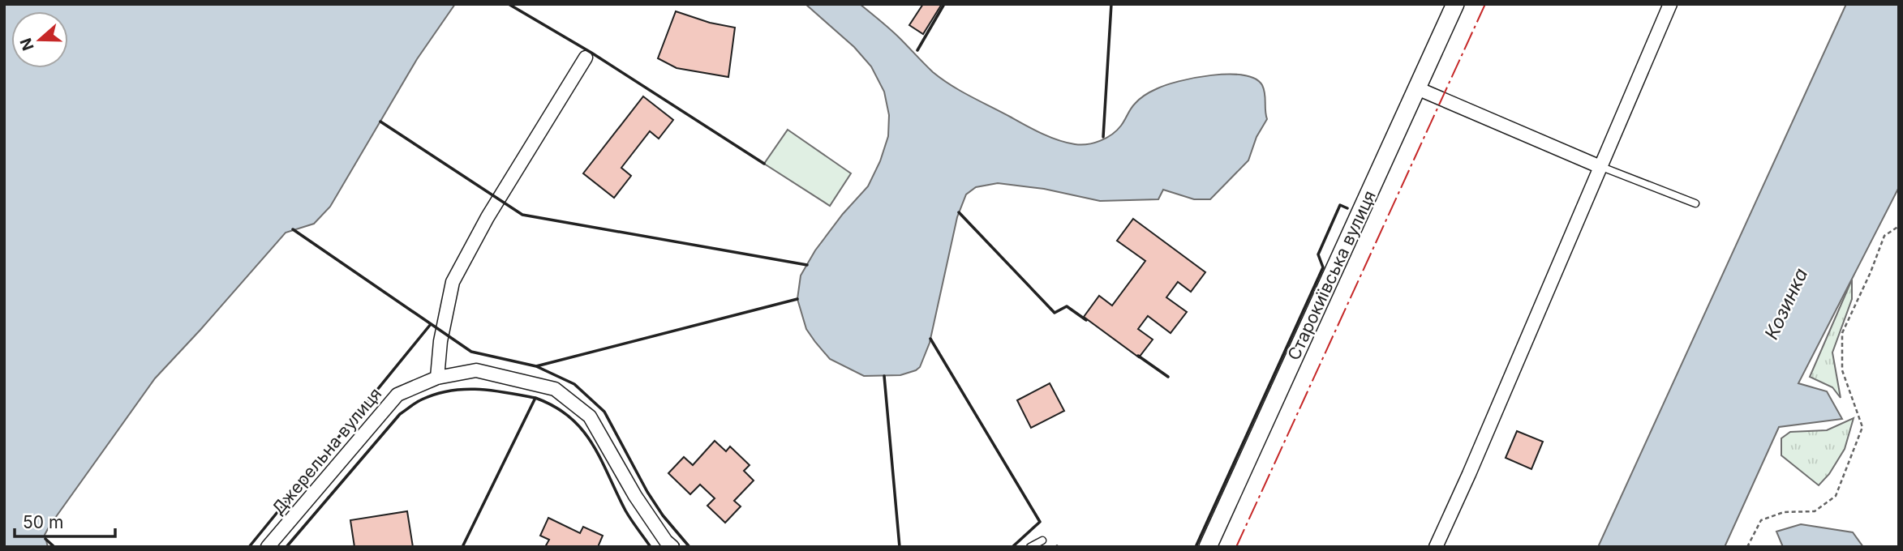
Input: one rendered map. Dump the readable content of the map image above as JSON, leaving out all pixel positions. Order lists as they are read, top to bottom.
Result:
{
  "streets": {
    "street": ["Старокиївська вулиця", "Джерельна вулиця"]
  },
  "water": ["Козинка"],
  "scale_bar": "50 m",
  "north": "left"
}
